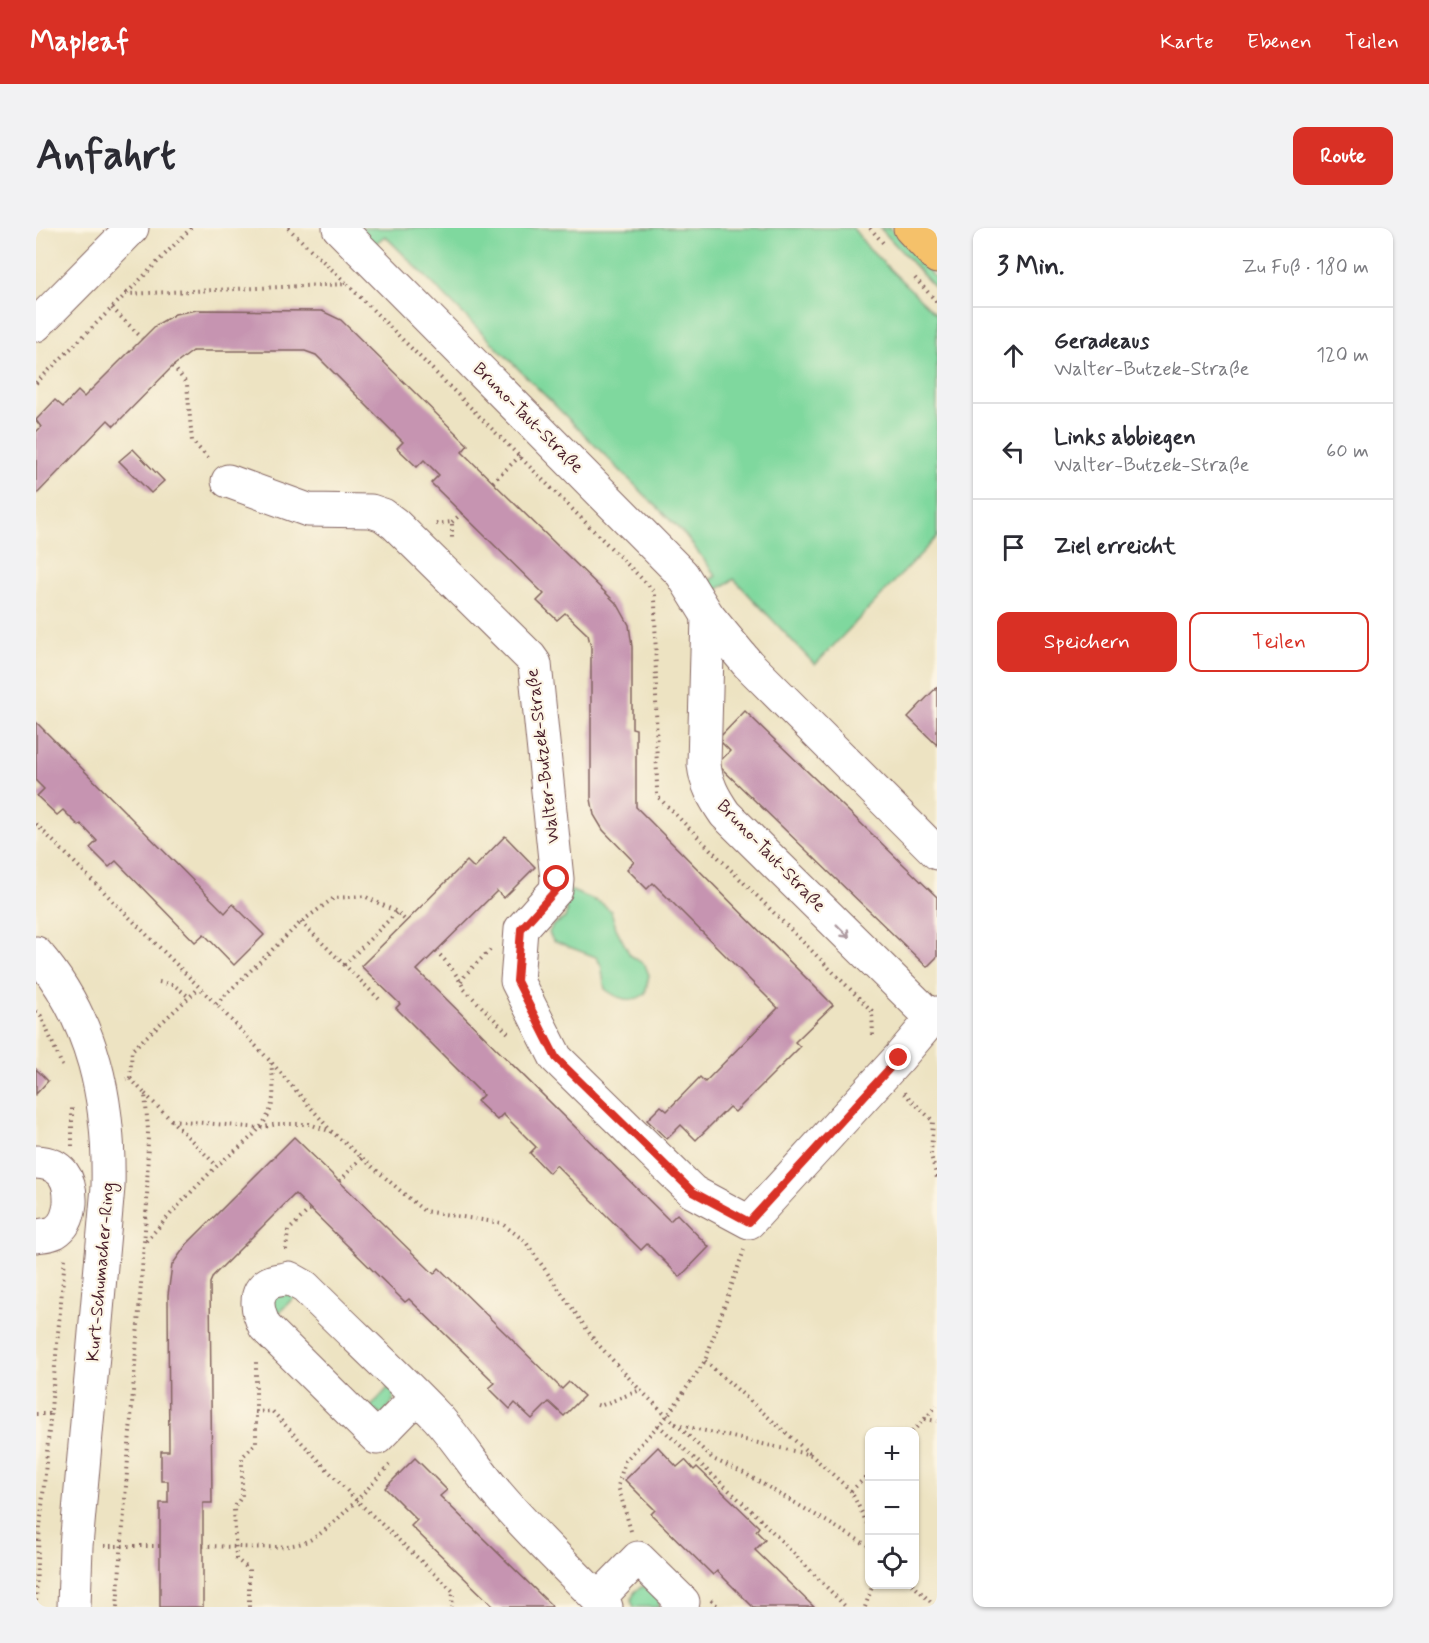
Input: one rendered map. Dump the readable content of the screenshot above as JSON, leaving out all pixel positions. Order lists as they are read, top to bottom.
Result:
{
  "streets": {
    "street": ["Bruno-Taut-Straße", "Walter-Butzek-Straße", "Kurt-Schumacher-Ring"]
  },
  "page": {
    "header": "Mapleaf",
    "nav": ["Karte", "Ebenen", "Teilen"],
    "buttons": [
      "Route",
      ["Speichern", "Teilen"]
    ],
    "title": "Anfahrt",
    "heading": ["3 Min.", "Zu Fuß · 180 m"],
    "list": [
      ["Geradeaus", "Walter-Butzek-Straße", "120 m"],
      ["Links abbiegen", "Walter-Butzek-Straße", "60 m"],
      "Ziel erreicht"
    ],
    "map_buttons": ["+", "−"]
  }
}
